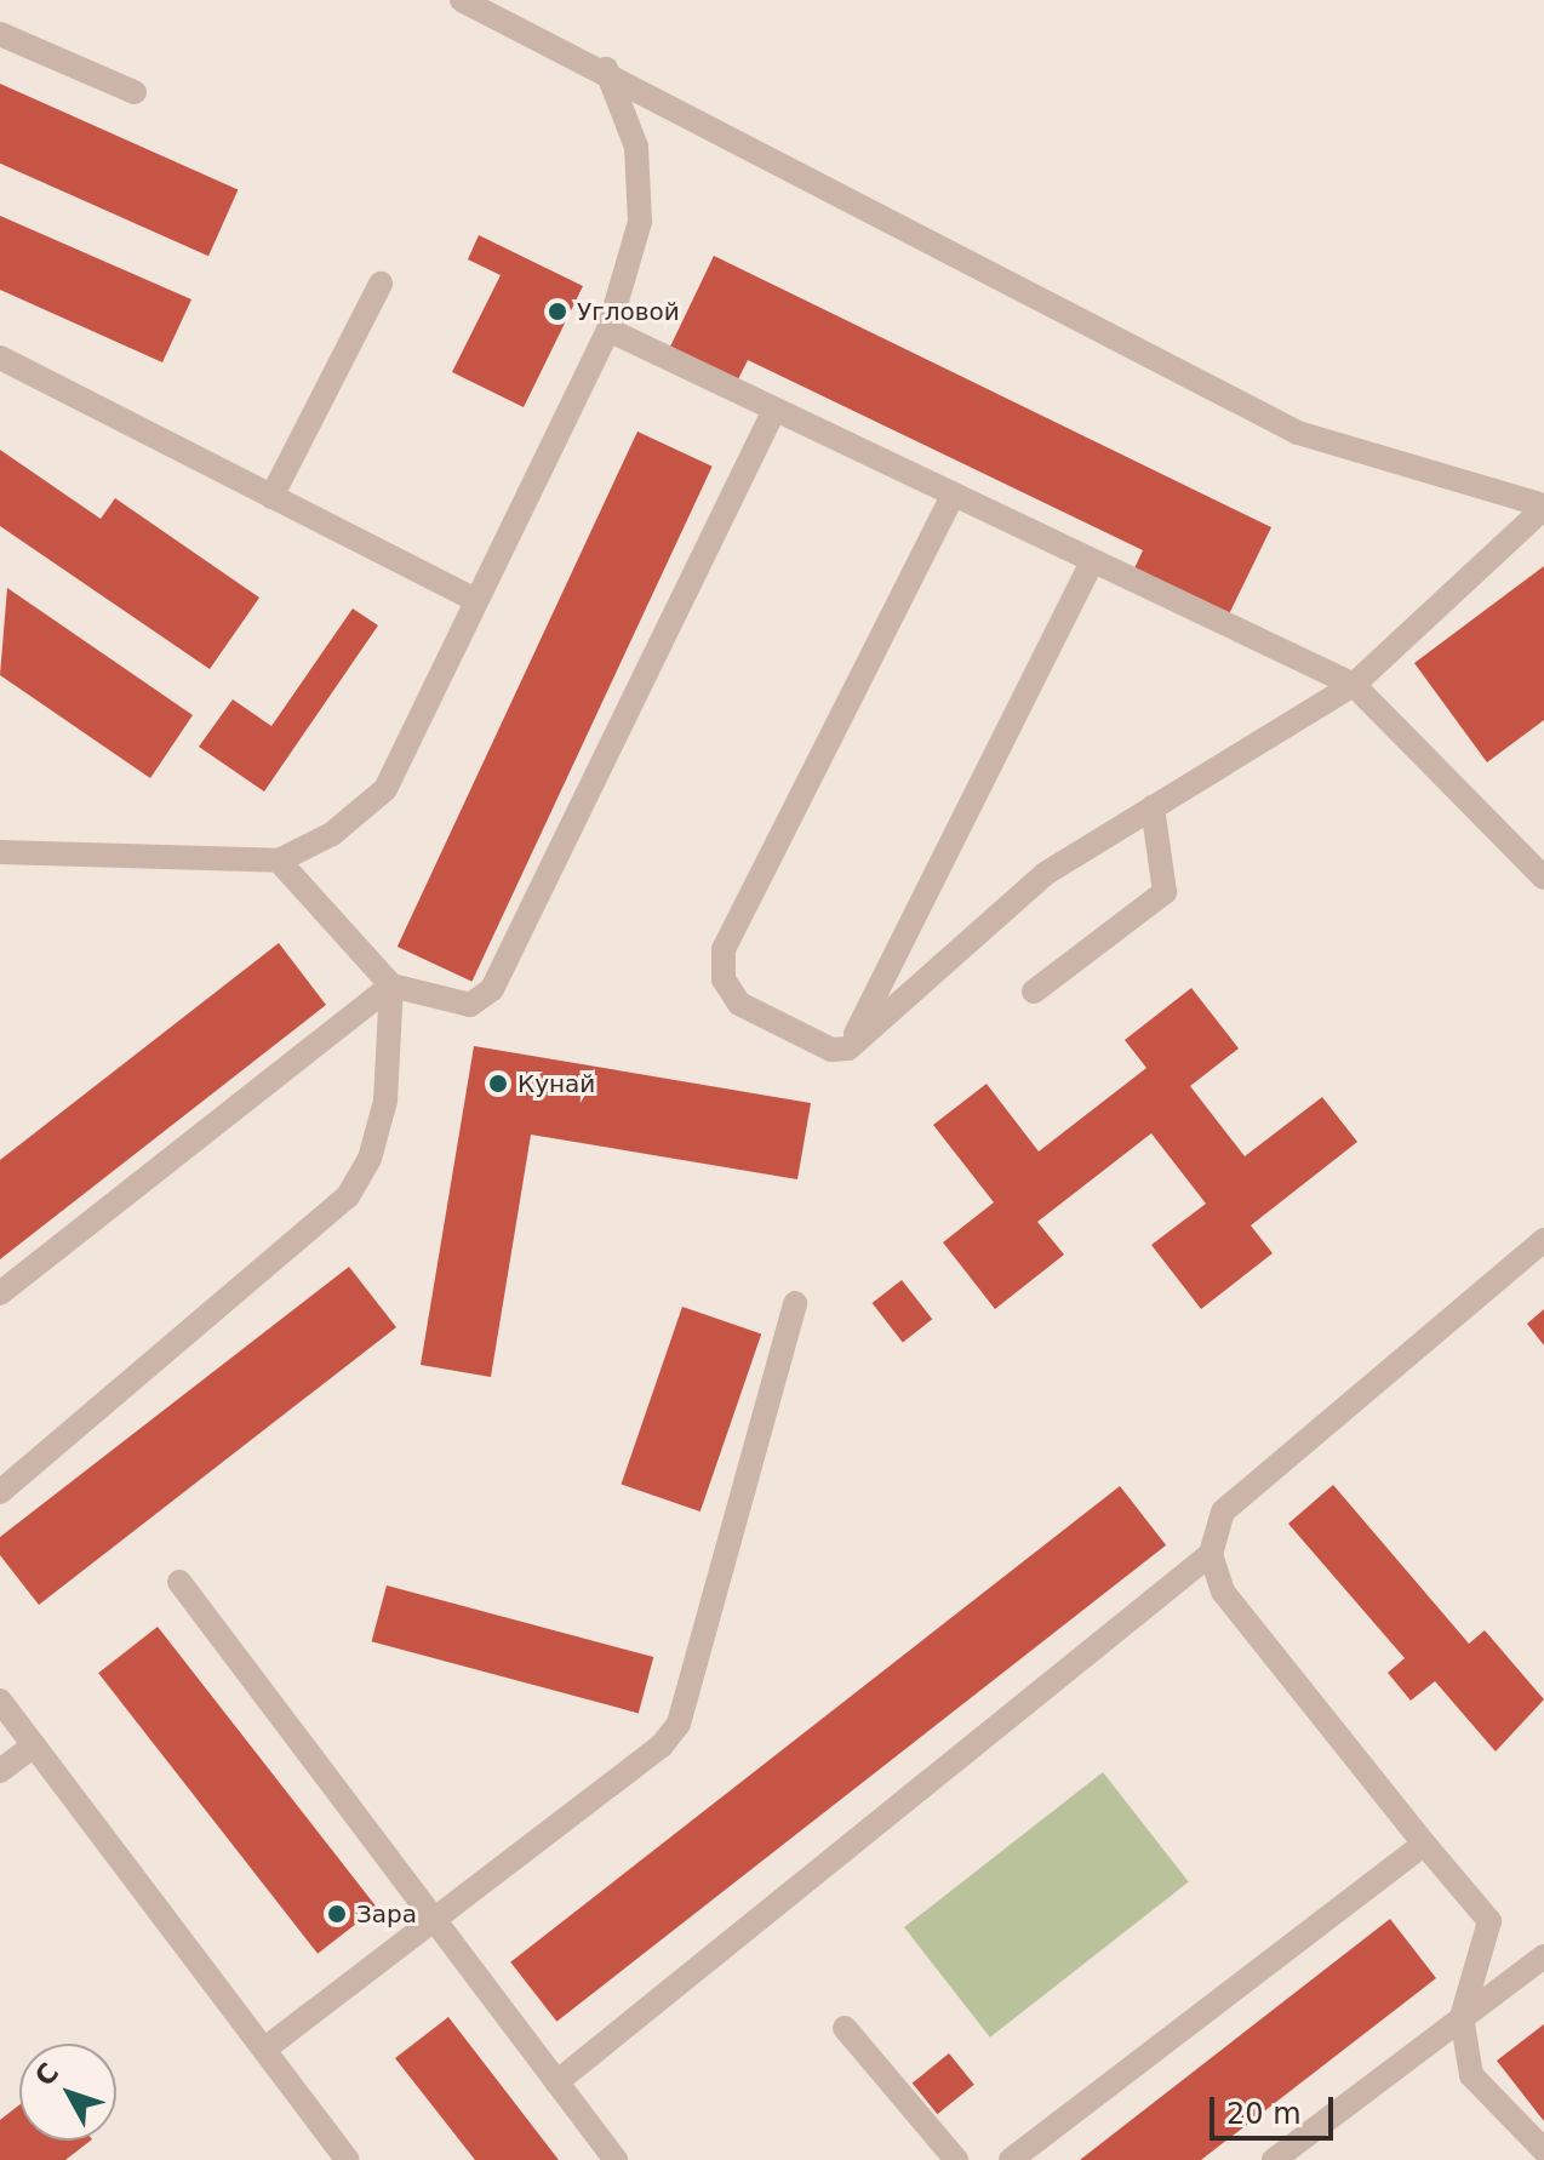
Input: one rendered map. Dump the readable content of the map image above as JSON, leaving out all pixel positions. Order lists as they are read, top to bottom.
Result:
{
  "places": ["Угловой", "Кунай", "Зара"],
  "scale_bar": "20 m",
  "north": "top left"
}
